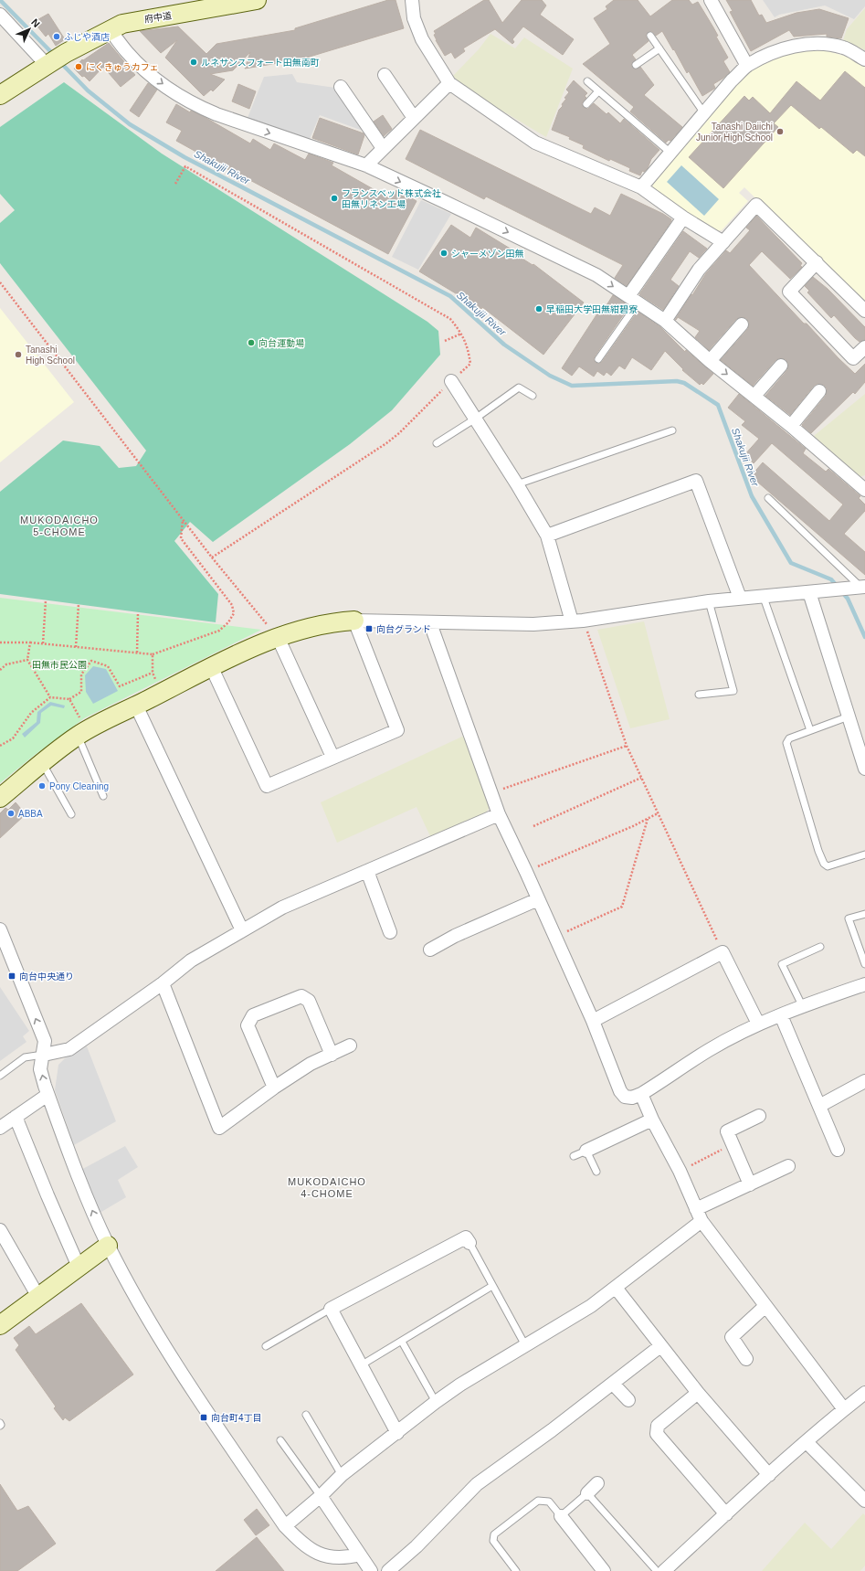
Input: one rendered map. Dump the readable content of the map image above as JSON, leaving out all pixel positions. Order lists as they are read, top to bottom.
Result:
{
  "streets": {
    "street": ["府中道"]
  },
  "districts": ["MUKODAICHO 5-CHOME", "MUKODAICHO 4-CHOME"],
  "water": ["Shakujii River"],
  "parks": ["田無市民公園"],
  "places": {
    "other": [
      "ふじや酒店",
      "ルネサンスフォート田無南町",
      "にくきゅうカフェ",
      "Tanashi Daiichi Junior High School",
      "フランスベッド株式会社 田無リネン工場",
      "シャーメゾン田無",
      "早稲田大学田無紺碧寮",
      "向台運動場",
      "Tanashi High School",
      "Pony Cleaning",
      "ABBA"
    ],
    "transit": ["向台グランド", "向台中央通り", "向台町4丁目"]
  },
  "north": "top right"
}
